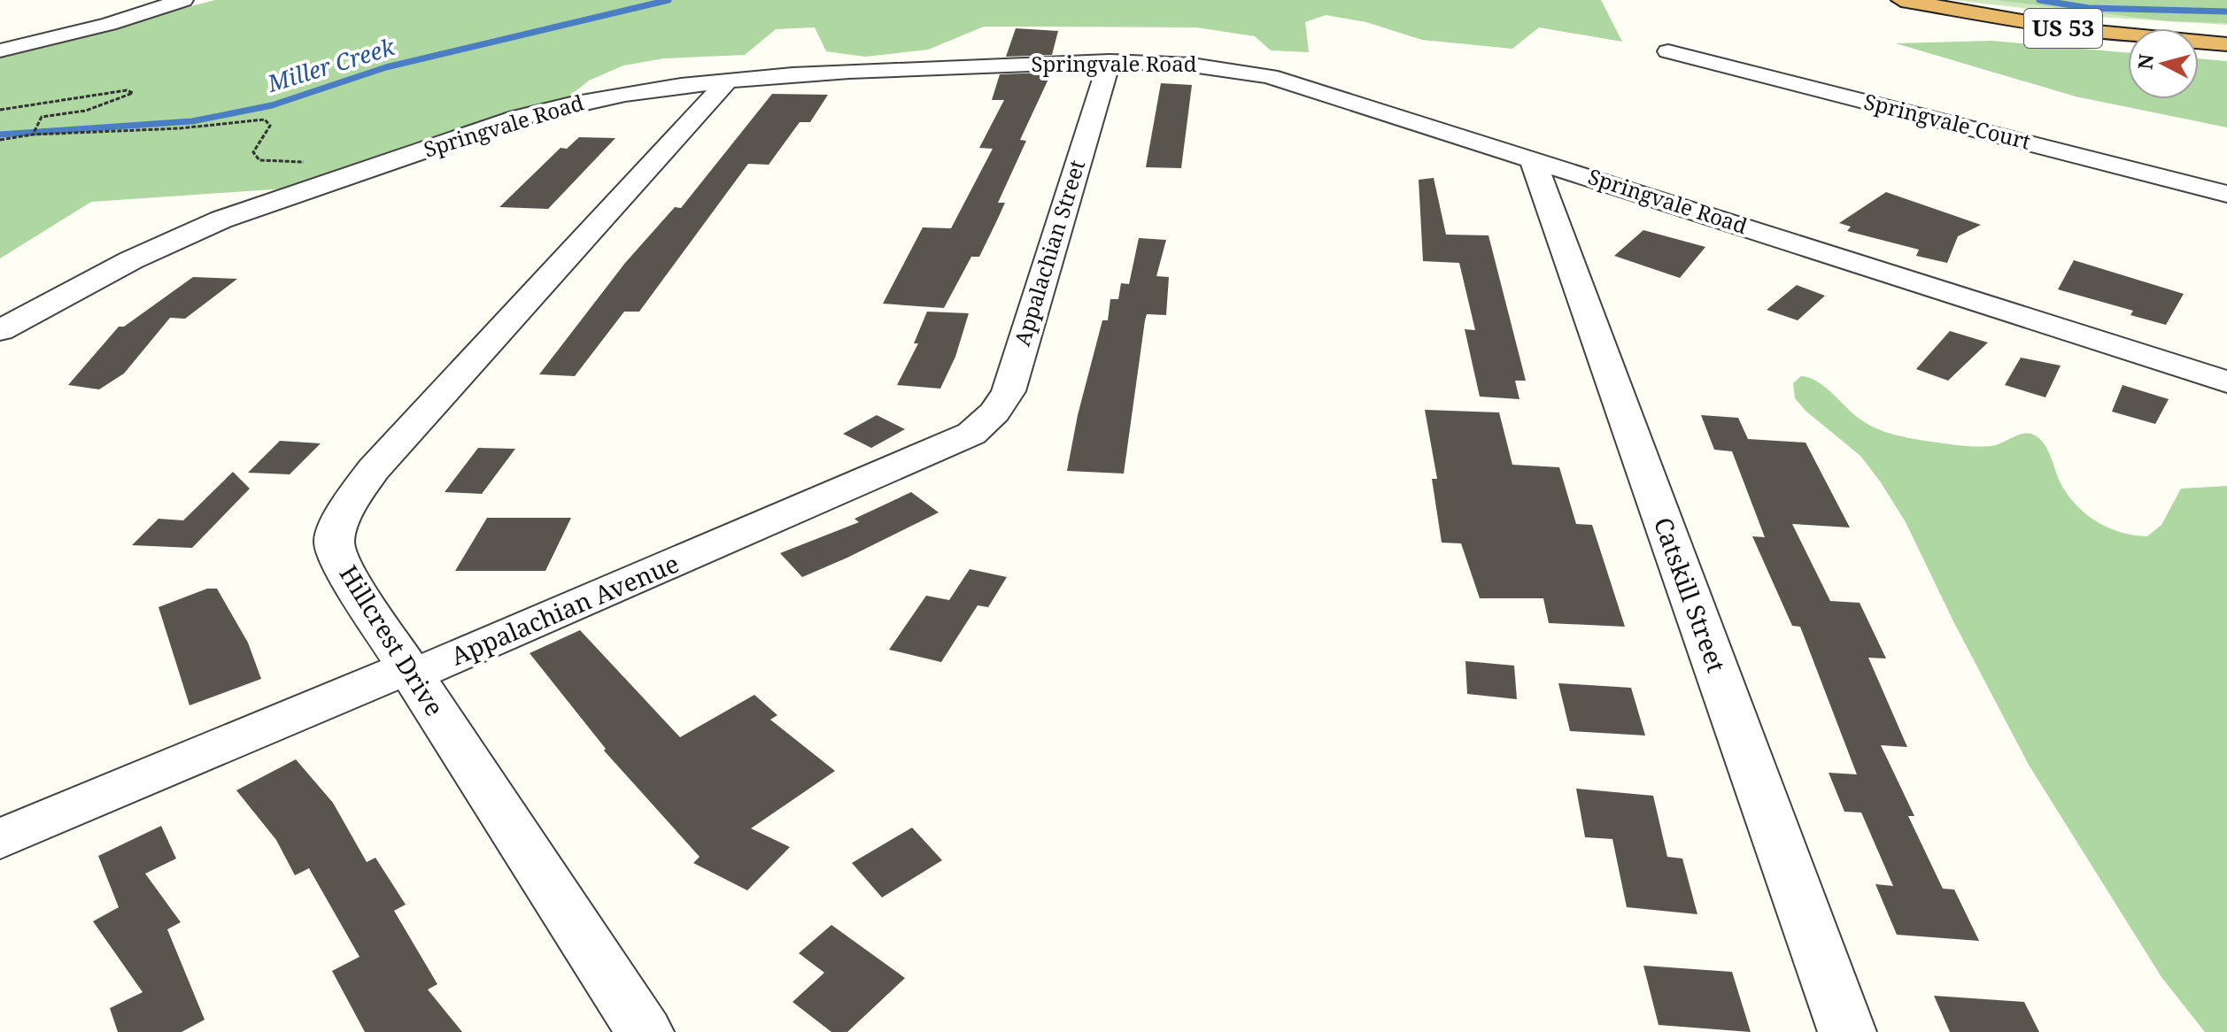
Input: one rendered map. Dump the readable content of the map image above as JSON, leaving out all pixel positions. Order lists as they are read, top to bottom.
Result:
{
  "streets": {
    "highway": ["US 53"],
    "street": [
      "Springvale Road",
      "Springvale Court",
      "Appalachian Street",
      "Catskill Street",
      "Appalachian Avenue",
      "Hillcrest Drive"
    ]
  },
  "crossings": [
    ["Springvale Road", "Appalachian Street"],
    ["Springvale Road", "Catskill Street"],
    ["Springvale Road", "Hillcrest Drive"],
    ["Appalachian Street", "Appalachian Avenue"],
    ["Appalachian Avenue", "Hillcrest Drive"]
  ],
  "water": ["Miller Creek"],
  "north": "left"
}
